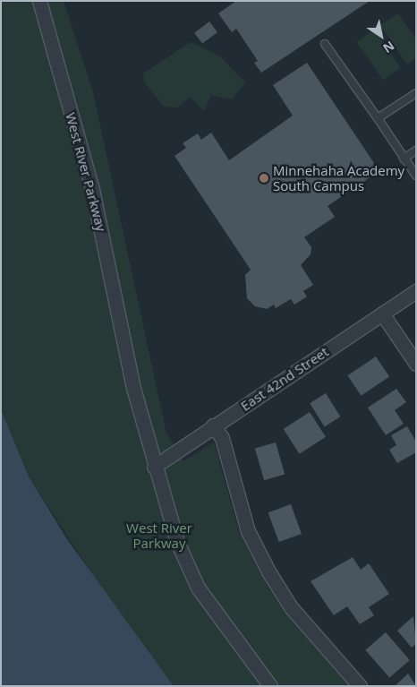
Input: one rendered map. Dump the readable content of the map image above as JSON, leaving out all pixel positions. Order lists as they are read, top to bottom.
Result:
{
  "streets": {
    "street": ["West River Parkway", "East 42nd Street"]
  },
  "crossings": [
    ["West River Parkway", "East 42nd Street"]
  ],
  "parks": ["West River Parkway"],
  "places": ["Minnehaha Academy South Campus"],
  "north": "bottom right"
}
